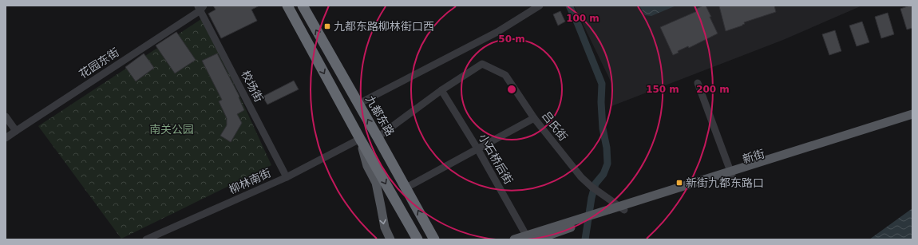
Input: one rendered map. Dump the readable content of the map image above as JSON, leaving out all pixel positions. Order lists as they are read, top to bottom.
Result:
{
  "streets": {
    "highway": ["九都东路"],
    "main road": ["新街"],
    "street": [
      "花园东街",
      "校场街",
      "吕氏街",
      "小石桥后街",
      "柳林南街"
    ]
  },
  "crossings": [
    ["花园东街", "校场街"],
    ["校场街", "柳林南街"],
    ["吕氏街", "新街"],
    ["吕氏街", "小石桥后街"]
  ],
  "parks": ["南关公园"],
  "places": {
    "transit": ["九都东路柳林街口西", "新街九都东路口"]
  },
  "rings": [
    "100 m",
    "50 m",
    "150 m",
    "200 m"
  ]
}
